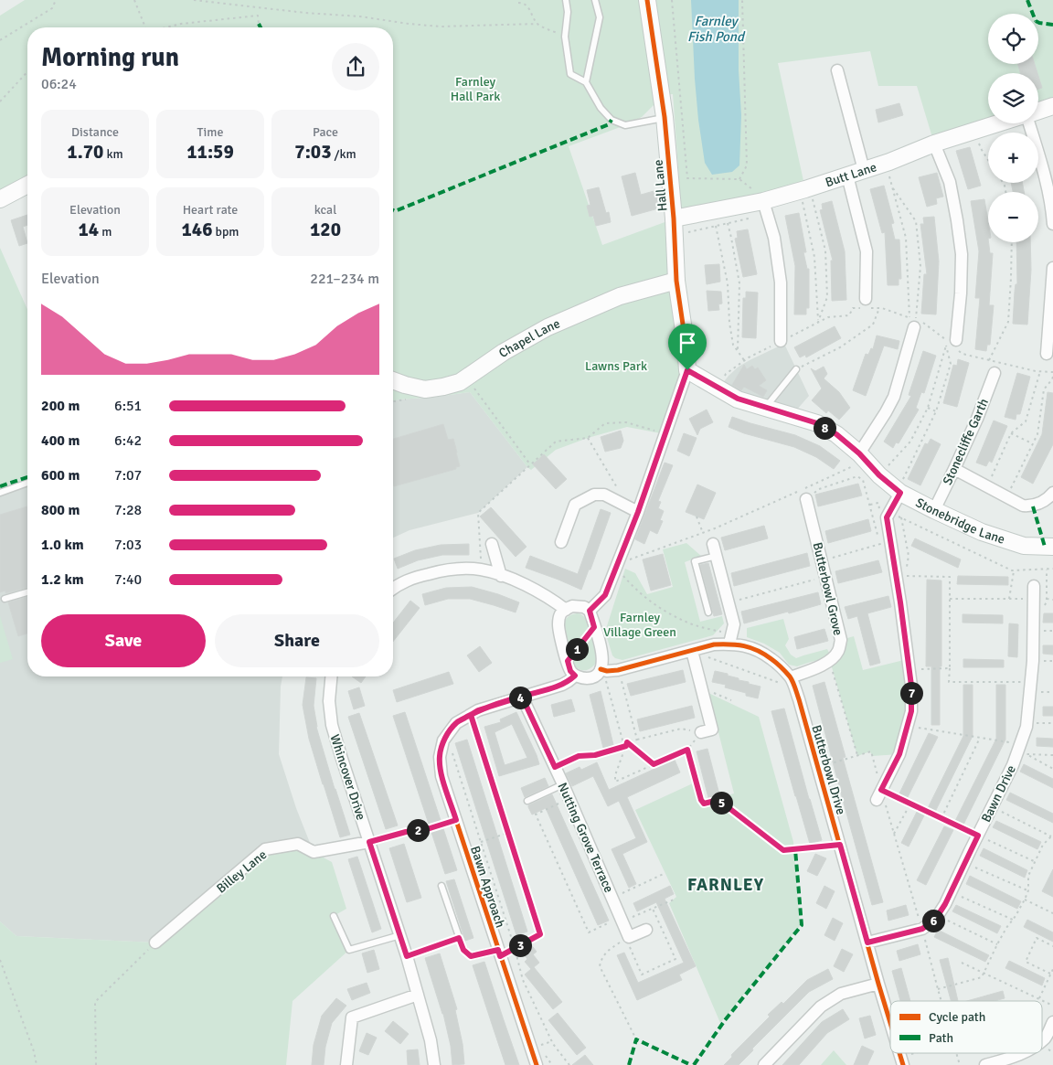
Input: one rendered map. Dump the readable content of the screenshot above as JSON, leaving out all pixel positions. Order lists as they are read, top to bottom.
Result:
{
  "streets": {
    "street": [
      "Butt Lane",
      "Hall Lane",
      "Chapel Lane",
      "Stonecliffe Garth",
      "Stonebridge Lane",
      "Butterbowl Grove",
      "Butterbowl Drive",
      "Whincover Drive",
      "Bawn Drive",
      "Nutting Grove Terrace",
      "Billey Lane",
      "Bawn Approach"
    ]
  },
  "crossings": [
    ["Butt Lane", "Hall Lane"],
    ["Hall Lane", "Chapel Lane"],
    ["Hall Lane", "Stonebridge Lane"],
    ["Stonecliffe Garth", "Stonebridge Lane"],
    ["Butterbowl Drive", "Bawn Drive"],
    ["Whincover Drive", "Billey Lane"]
  ],
  "districts": ["FARNLEY"],
  "water": ["Farnley Fish Pond"],
  "parks": ["Farnley Hall Park", "Lawns Park", "Farnley Village Green"],
  "legend": ["Cycle path", "Path"],
  "page": {
    "map_buttons": ["+", "−"],
    "heading": ["Morning run", "06:24"],
    "stats": [
      ["Distance", "1.70 km"],
      ["Time", "11:59"],
      ["Pace", "7:03 /km"],
      ["Elevation", "14 m"],
      ["Heart rate", "146 bpm"],
      ["kcal", "120"]
    ],
    "chart": ["Elevation", "221–234 m"],
    "list": [
      {
        "name": "200 m",
        "note": "6:51"
      },
      {
        "name": "400 m",
        "note": "6:42"
      },
      {
        "name": "600 m",
        "note": "7:07"
      },
      {
        "name": "800 m",
        "note": "7:28"
      },
      {
        "name": "1.0 km",
        "note": "7:03"
      },
      {
        "name": "1.2 km",
        "note": "7:40"
      }
    ],
    "pins": [
      "8",
      "1",
      "7",
      "4",
      "5",
      "2",
      "6",
      "3"
    ],
    "buttons": ["Save", "Share"]
  }
}
